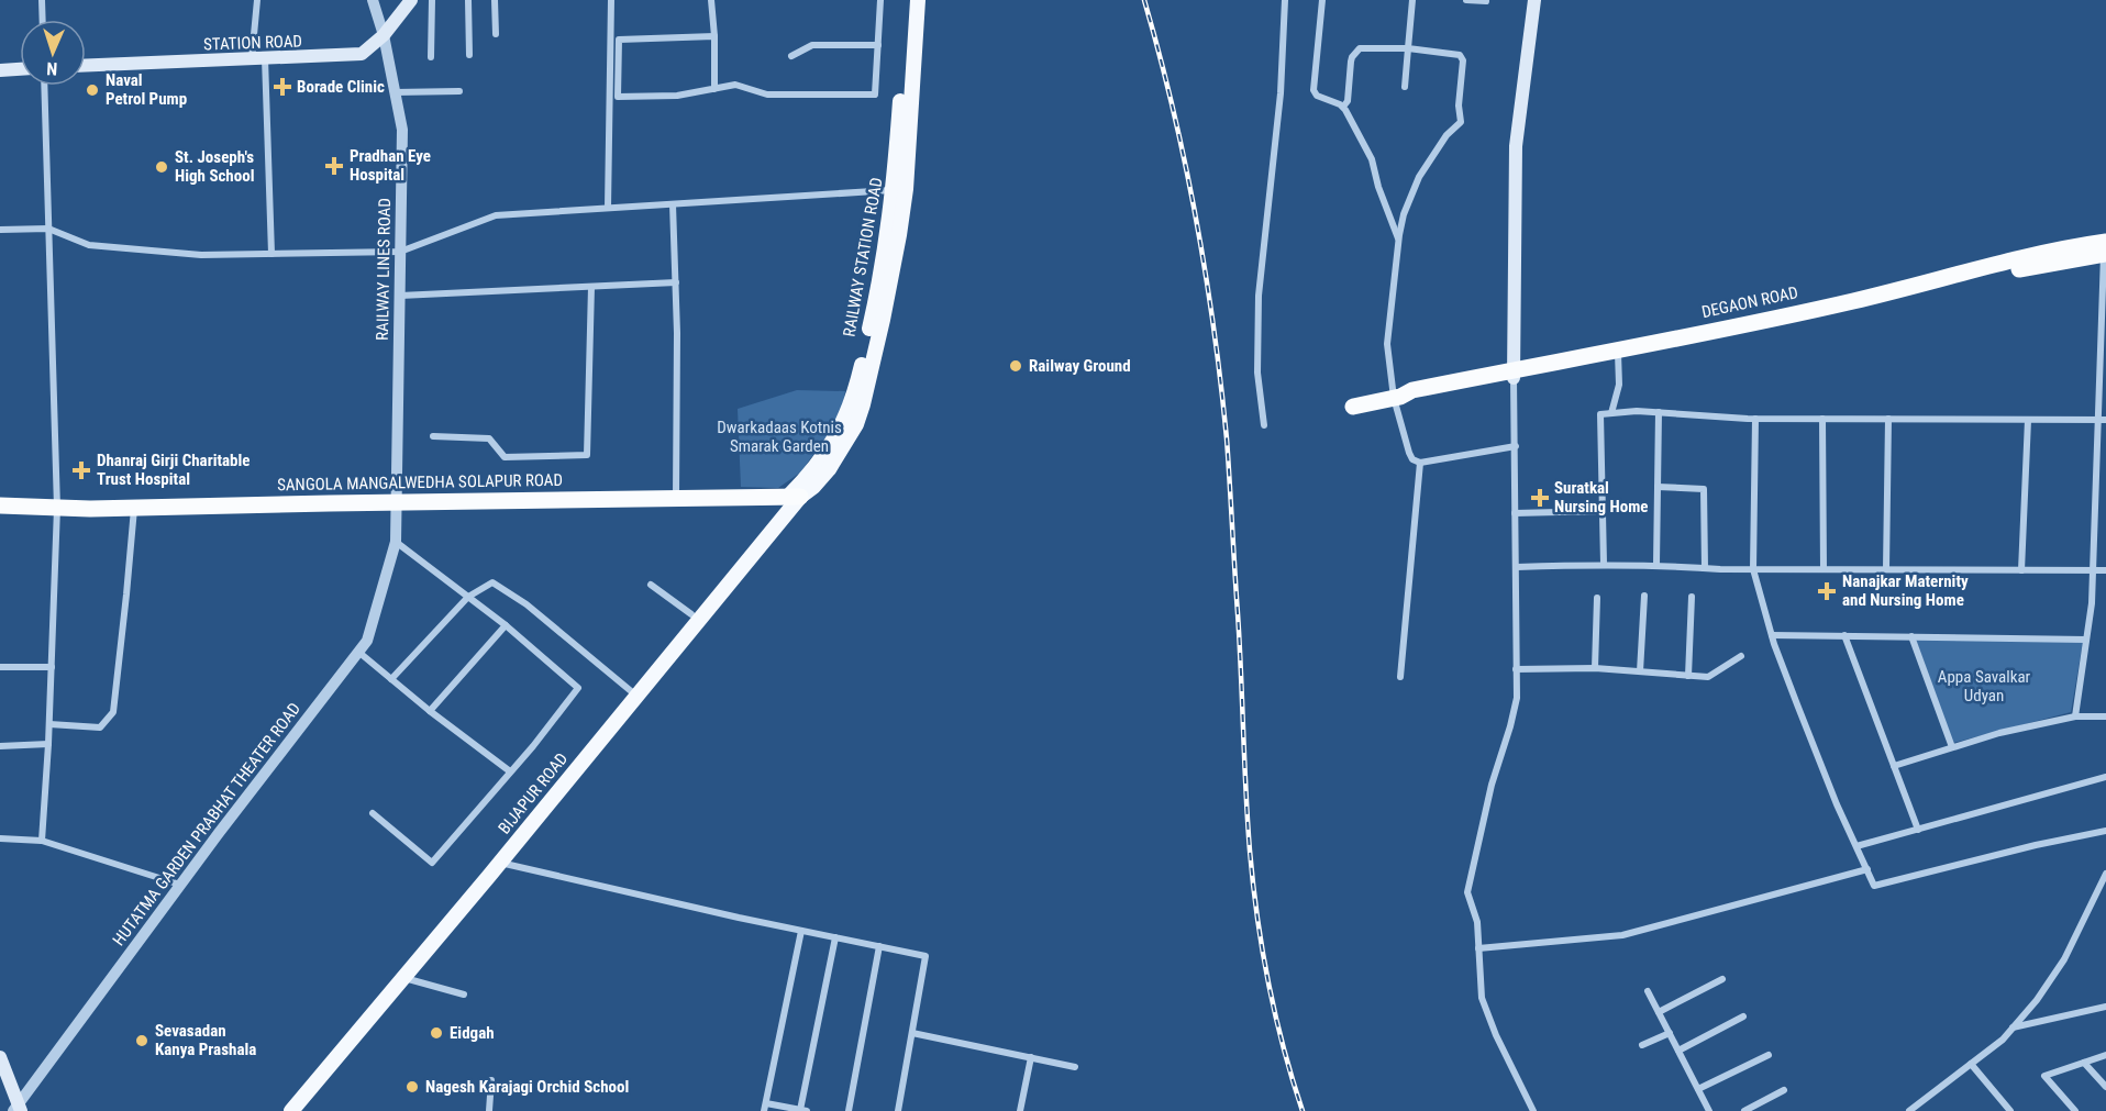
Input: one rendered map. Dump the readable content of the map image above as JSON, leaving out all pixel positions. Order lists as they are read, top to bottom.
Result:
{
  "streets": {
    "highway": ["DEGAON ROAD", "SANGOLA MANGALWEDHA SOLAPUR ROAD"],
    "main road": ["STATION ROAD", "RAILWAY STATION ROAD", "BIJAPUR ROAD"],
    "street": ["RAILWAY LINES ROAD", "HUTATMA GARDEN PRABHAT THEATER ROAD"]
  },
  "crossings": [
    ["STATION ROAD", "RAILWAY LINES ROAD"],
    ["RAILWAY STATION ROAD", "SANGOLA MANGALWEDHA SOLAPUR ROAD"],
    ["RAILWAY STATION ROAD", "BIJAPUR ROAD"],
    ["RAILWAY LINES ROAD", "SANGOLA MANGALWEDHA SOLAPUR ROAD"],
    ["RAILWAY LINES ROAD", "HUTATMA GARDEN PRABHAT THEATER ROAD"],
    ["SANGOLA MANGALWEDHA SOLAPUR ROAD", "BIJAPUR ROAD"]
  ],
  "parks": ["Dwarkadaas Kotnis Smarak Garden", "Appa Savalkar Udyan"],
  "places": {
    "health": [
      "Borade Clinic",
      "Pradhan Eye Hospital",
      "Dhanraj Girji Charitable Trust Hospital",
      "Suratkal Nursing Home",
      "Nanajkar Maternity and Nursing Home"
    ],
    "other": [
      "Naval Petrol Pump",
      "St. Joseph's High School",
      "Railway Ground",
      "Eidgah",
      "Sevasadan Kanya Prashala",
      "Nagesh Karajagi Orchid School"
    ]
  },
  "north": "bottom"
}
